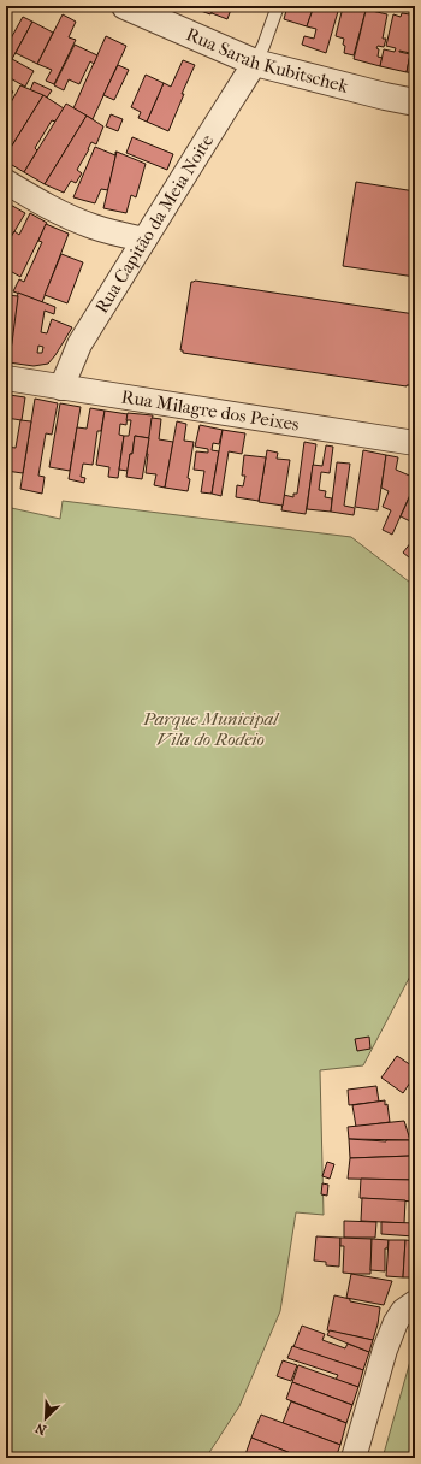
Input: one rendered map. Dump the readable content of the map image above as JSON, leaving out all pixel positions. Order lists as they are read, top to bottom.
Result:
{
  "streets": {
    "street": ["Rua Sarah Kubitschek", "Rua Capitão da Meia Noite", "Rua Milagre dos Peixes"]
  },
  "crossings": [
    ["Rua Sarah Kubitschek", "Rua Capitão da Meia Noite"],
    ["Rua Capitão da Meia Noite", "Rua Milagre dos Peixes"]
  ],
  "parks": ["Parque Municipal Vila do Rodeio"],
  "north": "bottom left"
}
